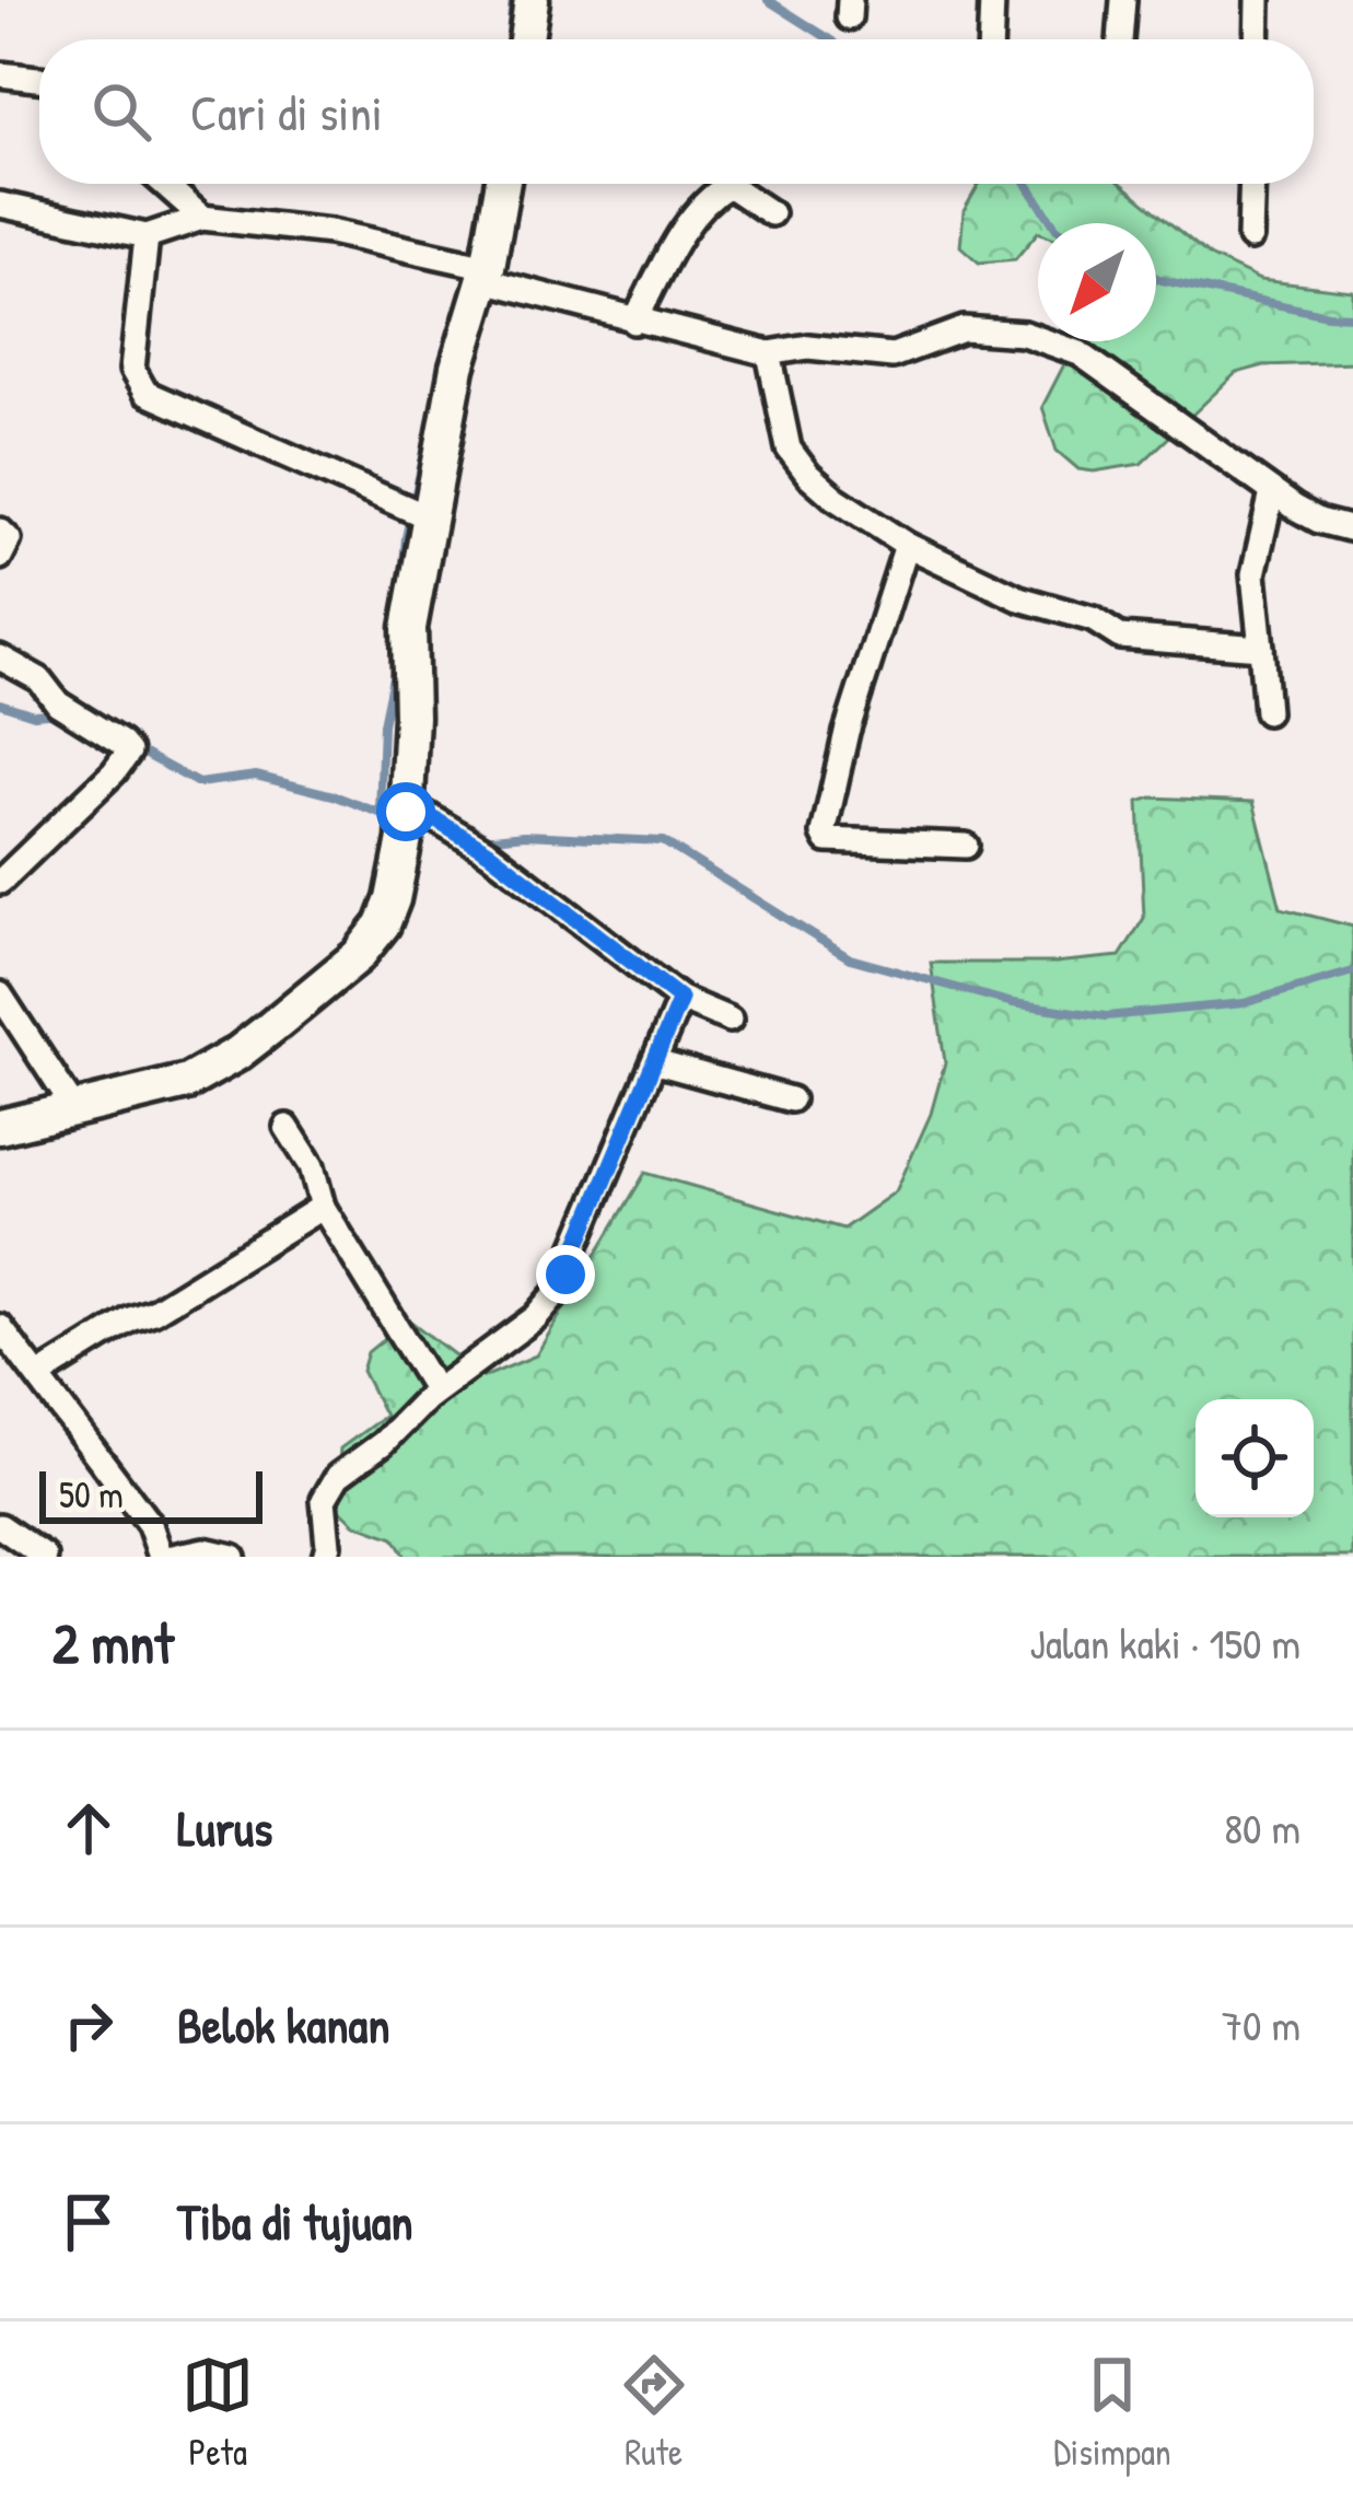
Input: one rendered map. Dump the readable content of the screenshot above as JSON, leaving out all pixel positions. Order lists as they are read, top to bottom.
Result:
{
  "scale_bar": "50 m",
  "north": "bottom left",
  "page": {
    "search": "Cari di sini",
    "scale": "50 m",
    "heading": ["2 mnt", "Jalan kaki · 150 m"],
    "list": [
      ["Lurus", "80 m"],
      ["Belok kanan", "70 m"],
      "Tiba di tujuan"
    ],
    "nav": ["Peta", "Rute", "Disimpan"]
  }
}
